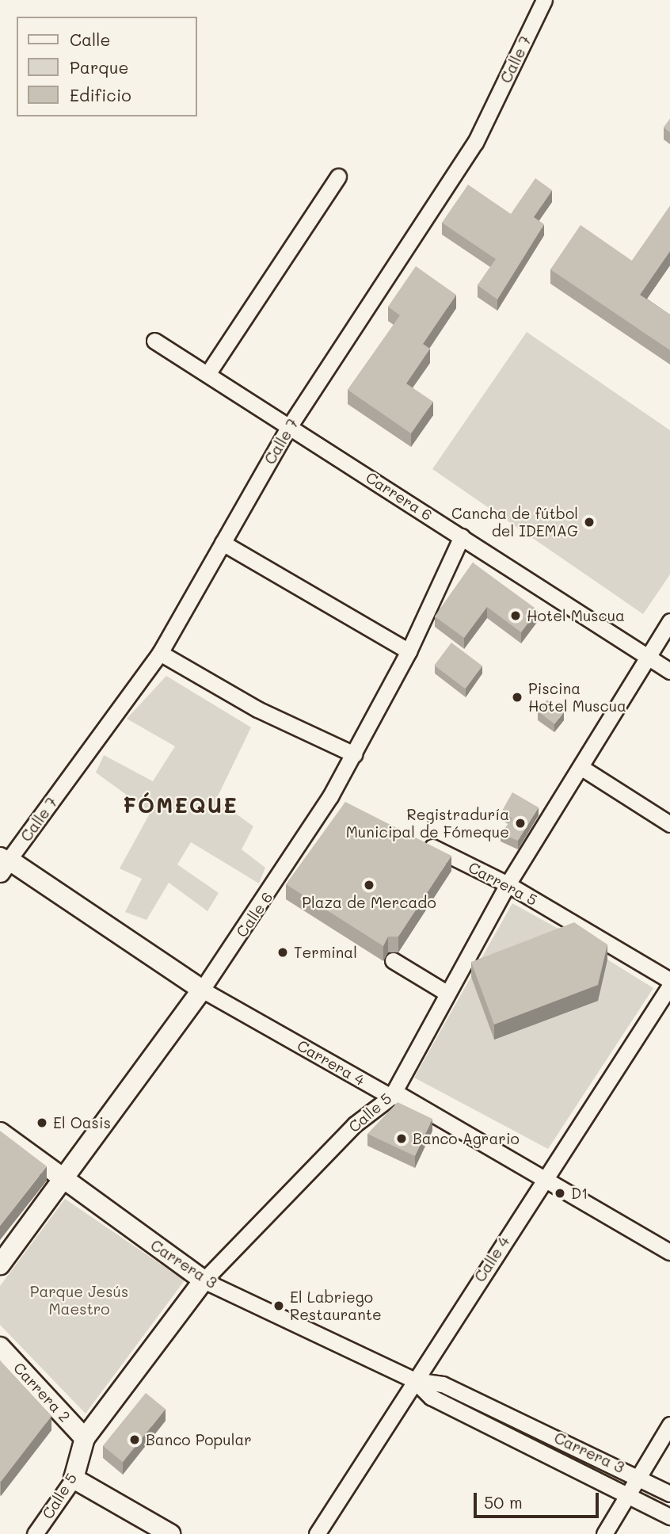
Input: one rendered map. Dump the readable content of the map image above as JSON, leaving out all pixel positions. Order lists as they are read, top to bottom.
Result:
{
  "streets": {
    "street": [
      "Calle 7",
      "Carrera 6",
      "Carrera 5",
      "Calle 6",
      "Carrera 4",
      "Calle 5",
      "Calle 4",
      "Carrera 3",
      "Carrera 2"
    ]
  },
  "crossings": [
    ["Calle 7", "Carrera 6"],
    ["Calle 7", "Carrera 4"],
    ["Carrera 6", "Calle 6"],
    ["Carrera 6", "Calle 5"],
    ["Carrera 5", "Calle 5"],
    ["Calle 6", "Carrera 4"],
    ["Calle 6", "Carrera 3"],
    ["Carrera 4", "Calle 5"],
    ["Carrera 4", "Calle 4"],
    ["Calle 5", "Carrera 3"],
    ["Calle 5", "Carrera 2"],
    ["Calle 4", "Carrera 3"]
  ],
  "districts": ["FÓMEQUE"],
  "parks": ["Parque Jesús Maestro"],
  "places": [
    "Cancha de fútbol del IDEMAG",
    "Hotel Muscua",
    "Piscina Hotel Muscua",
    "Registraduría Municipal de Fómeque",
    "Plaza de Mercado",
    "Terminal",
    "El Oasis",
    "Banco Agrario",
    "D1",
    "El Labriego Restaurante",
    "Banco Popular"
  ],
  "legend": ["Calle", "Parque", "Edificio"],
  "scale_bar": "50 m"
}
